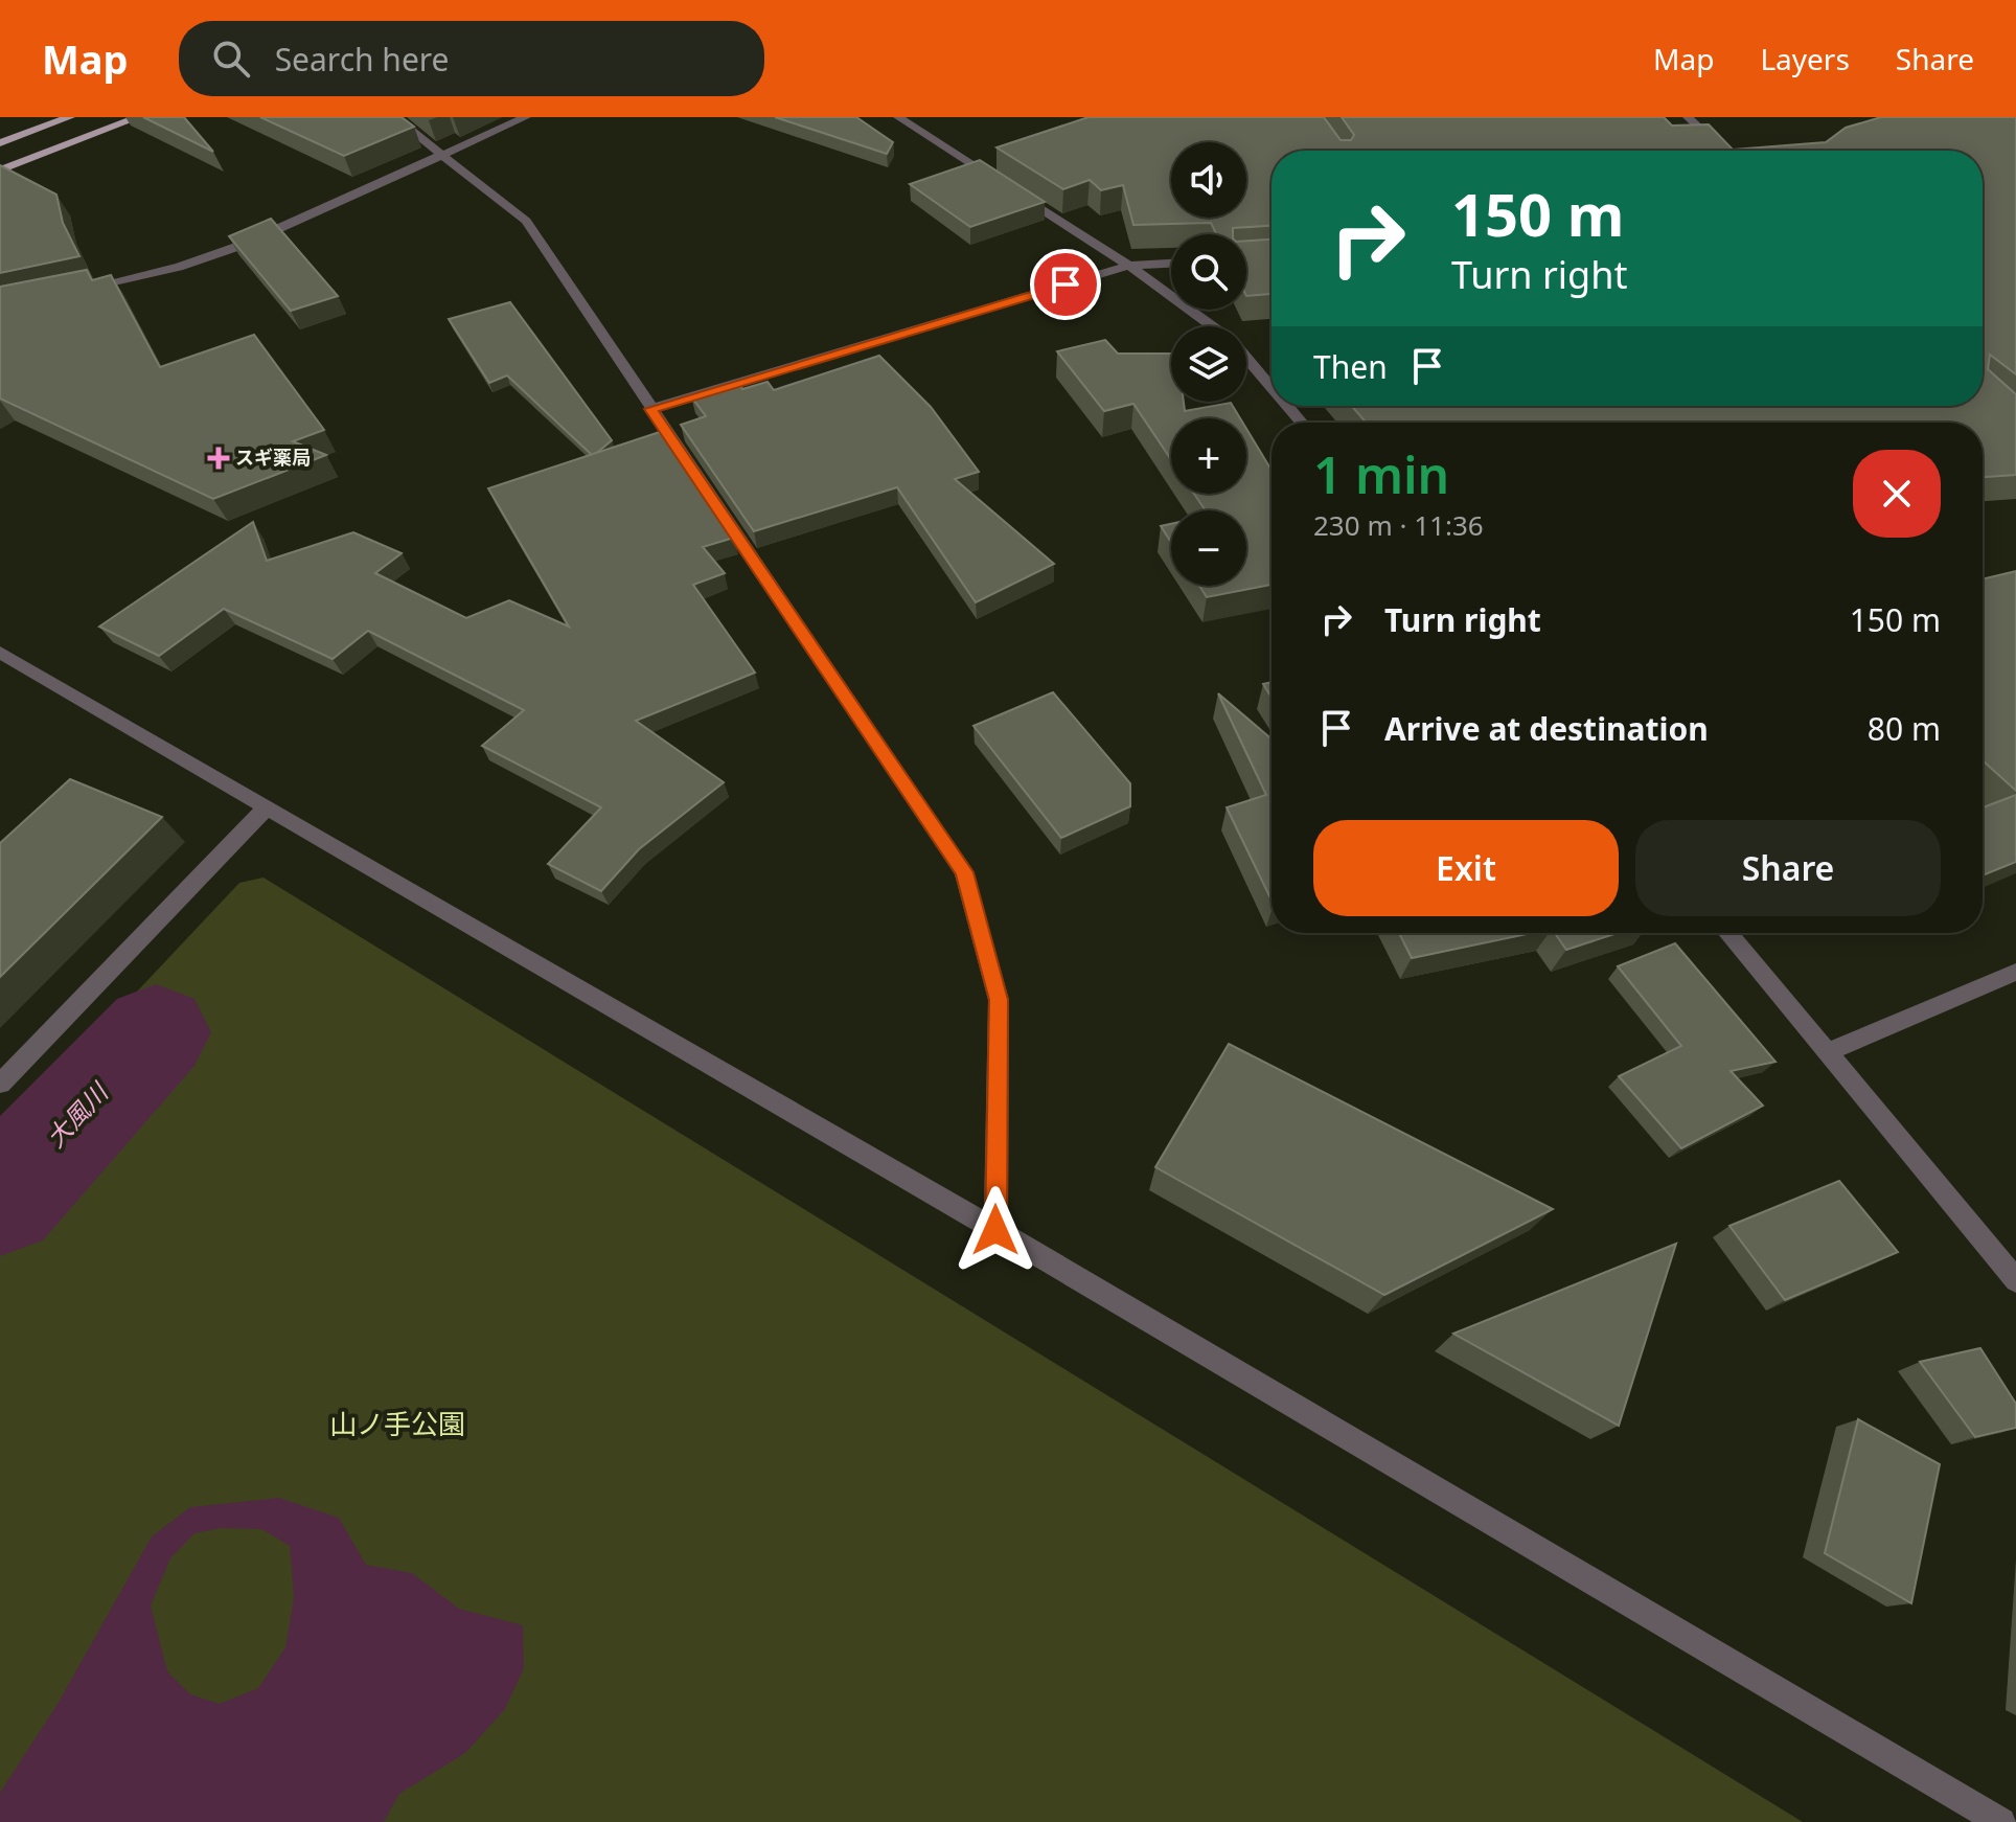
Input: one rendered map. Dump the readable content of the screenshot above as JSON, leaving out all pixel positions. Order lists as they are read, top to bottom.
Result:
{
  "water": ["大風川"],
  "parks": ["山ノ手公園"],
  "places": {
    "health": ["スギ薬局"]
  },
  "page": {
    "header": "Map",
    "search": "Search here",
    "nav": ["Map", "Layers", "Share"],
    "map_buttons": ["+", "−"],
    "turn": ["150 m", "Turn right"],
    "then": "Then",
    "heading": ["1 min", "230 m · 11:36"],
    "list": [
      {
        "name": "Turn right",
        "value": "150 m"
      },
      {
        "name": "Arrive at destination",
        "value": "80 m"
      }
    ],
    "buttons": ["Exit", "Share"]
  }
}
